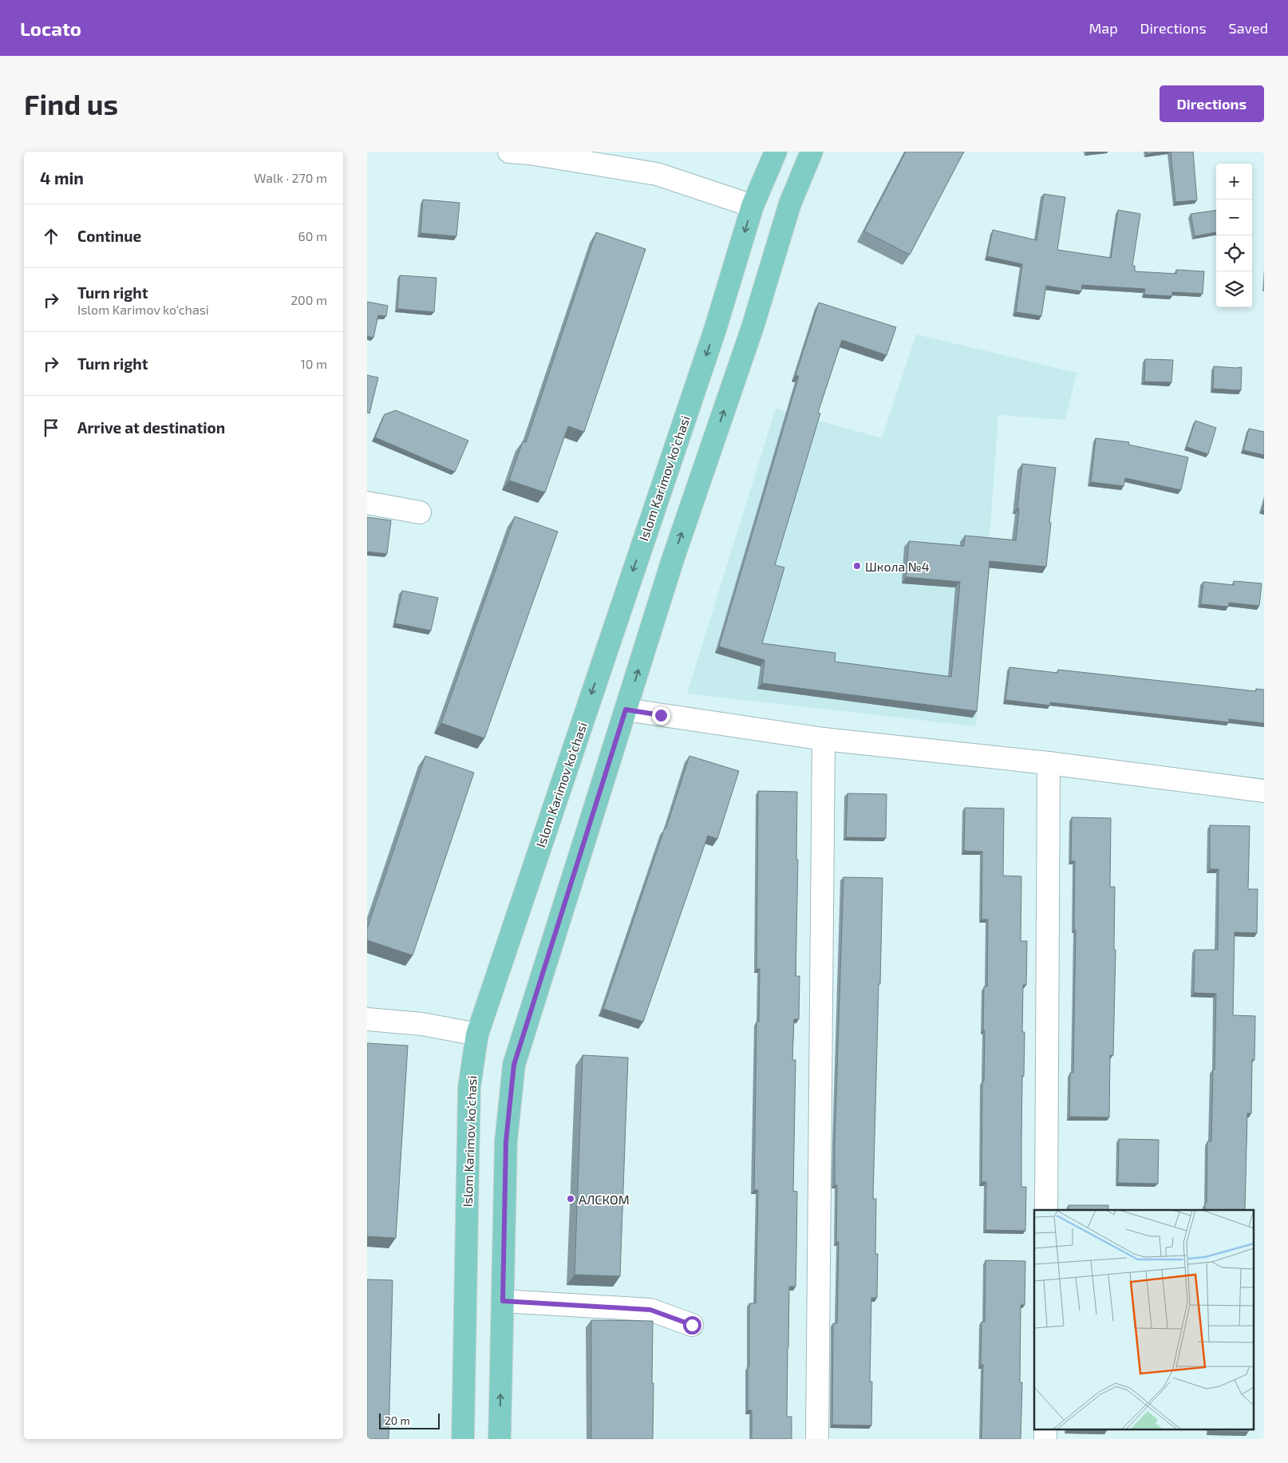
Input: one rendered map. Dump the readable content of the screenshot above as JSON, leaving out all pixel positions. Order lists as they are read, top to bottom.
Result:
{
  "streets": {
    "main road": ["Islom Karimov ko‘chasi"]
  },
  "places": ["Школа №4", "АЛСКОМ"],
  "scale_bar": "20 m",
  "page": {
    "header": "Locato",
    "nav": ["Map", "Directions", "Saved"],
    "buttons": "Directions",
    "title": "Find us",
    "heading": ["4 min", "Walk · 270 m"],
    "map_buttons": ["+", "−"],
    "list": [
      ["Continue", "60 m"],
      ["Turn right", "Islom Karimov ko‘chasi", "200 m"],
      ["Turn right", "10 m"],
      "Arrive at destination"
    ],
    "scale": "20 m"
  }
}
